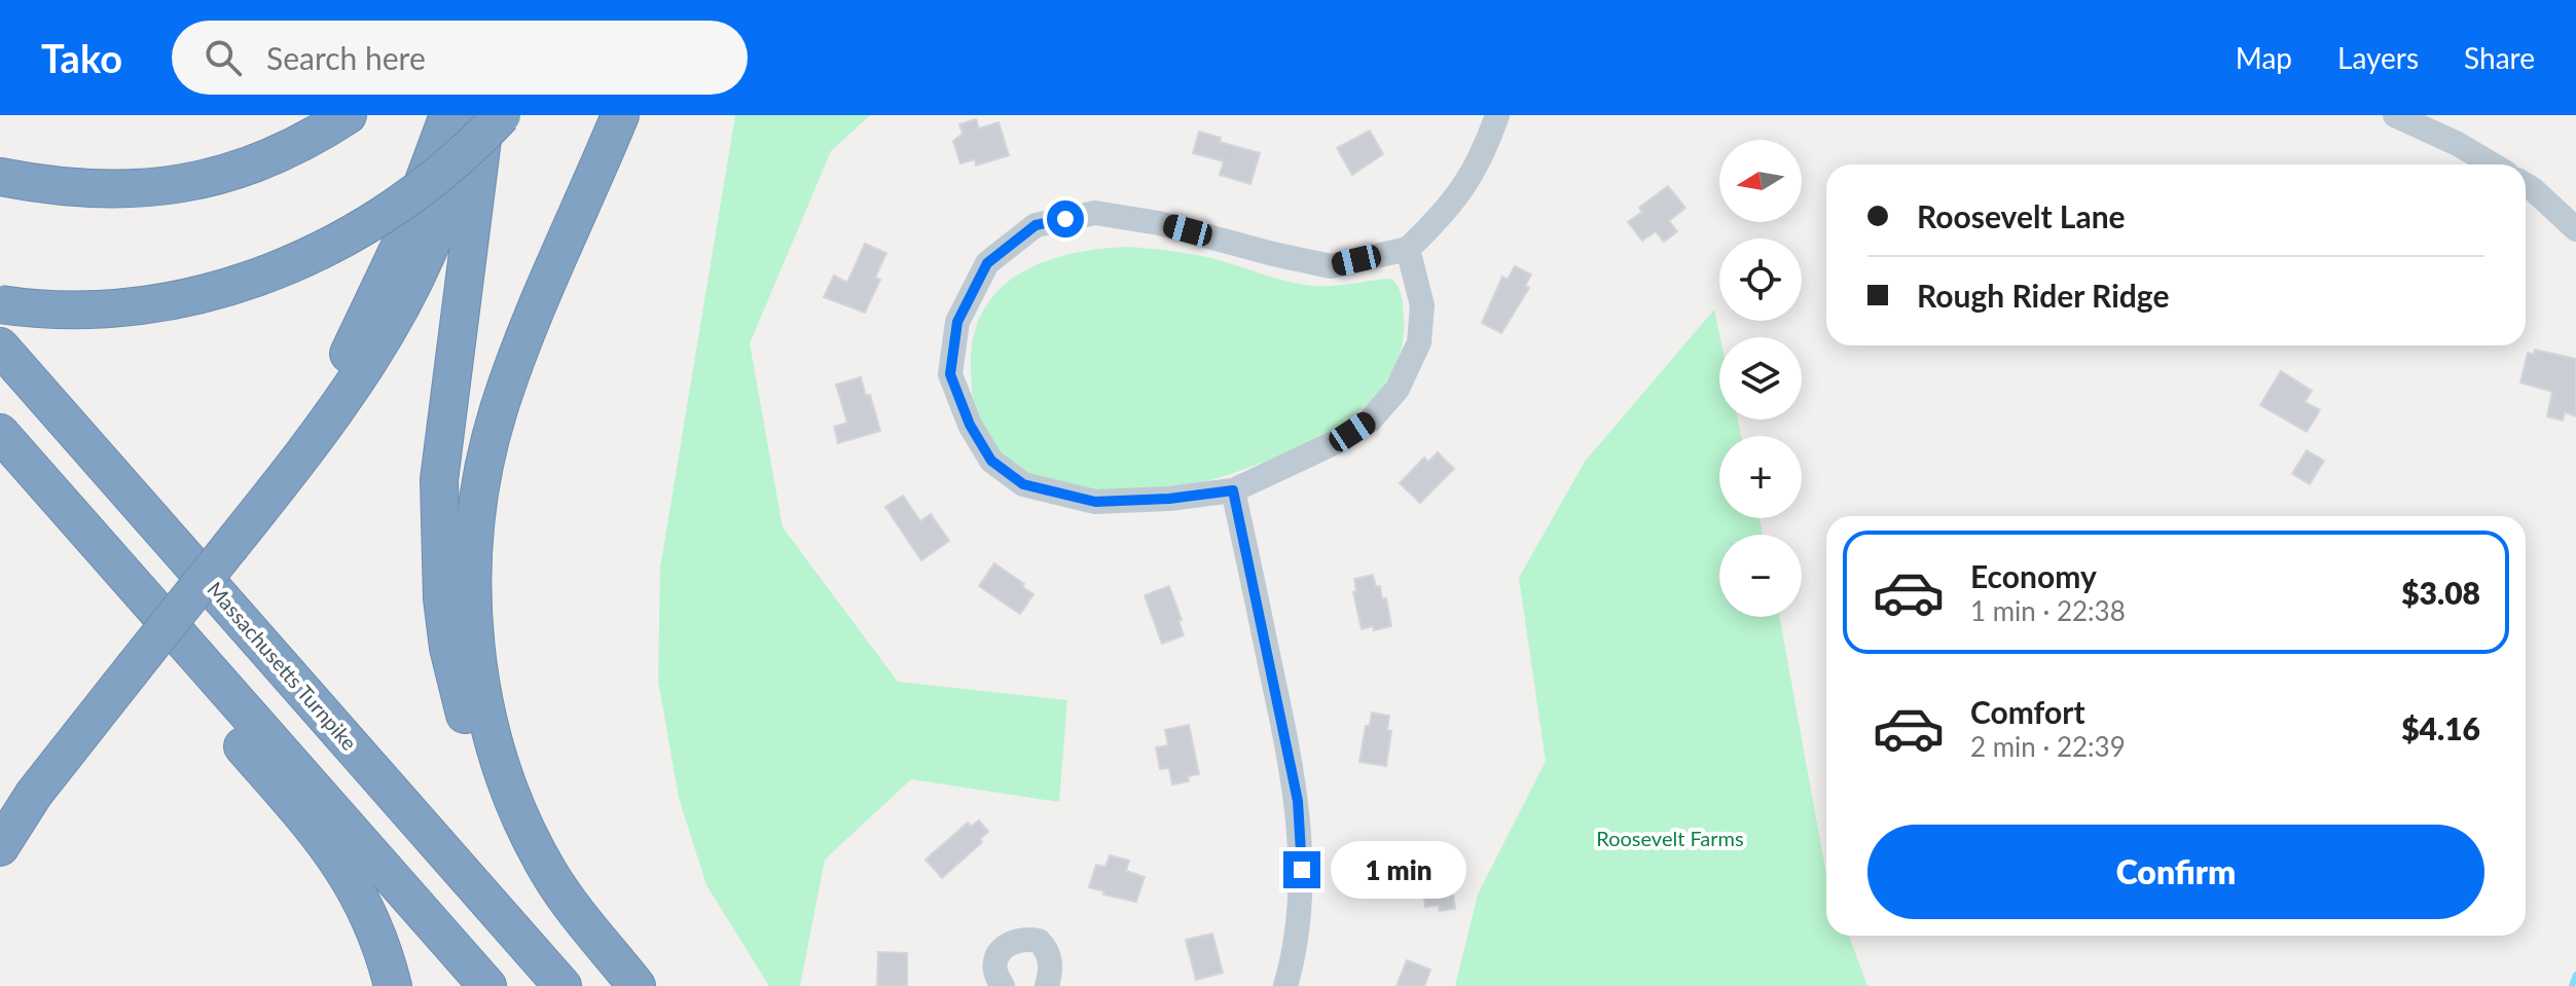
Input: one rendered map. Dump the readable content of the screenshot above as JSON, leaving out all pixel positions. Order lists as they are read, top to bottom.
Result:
{
  "streets": {
    "highway": ["Massachusetts Turnpike"]
  },
  "parks": ["Roosevelt Farms"],
  "north": "left",
  "page": {
    "header": "Tako",
    "search": "Search here",
    "nav": ["Map", "Layers", "Share"],
    "map_buttons": ["+", "−"],
    "banner": ["Roosevelt Lane", "Rough Rider Ridge"],
    "list": [
      {
        "name": "Economy",
        "note": "1 min · 22:38",
        "value": "$3.08"
      },
      {
        "name": "Comfort",
        "note": "2 min · 22:39",
        "value": "$4.16"
      }
    ],
    "buttons": "Confirm",
    "bubble": "1 min"
  }
}
